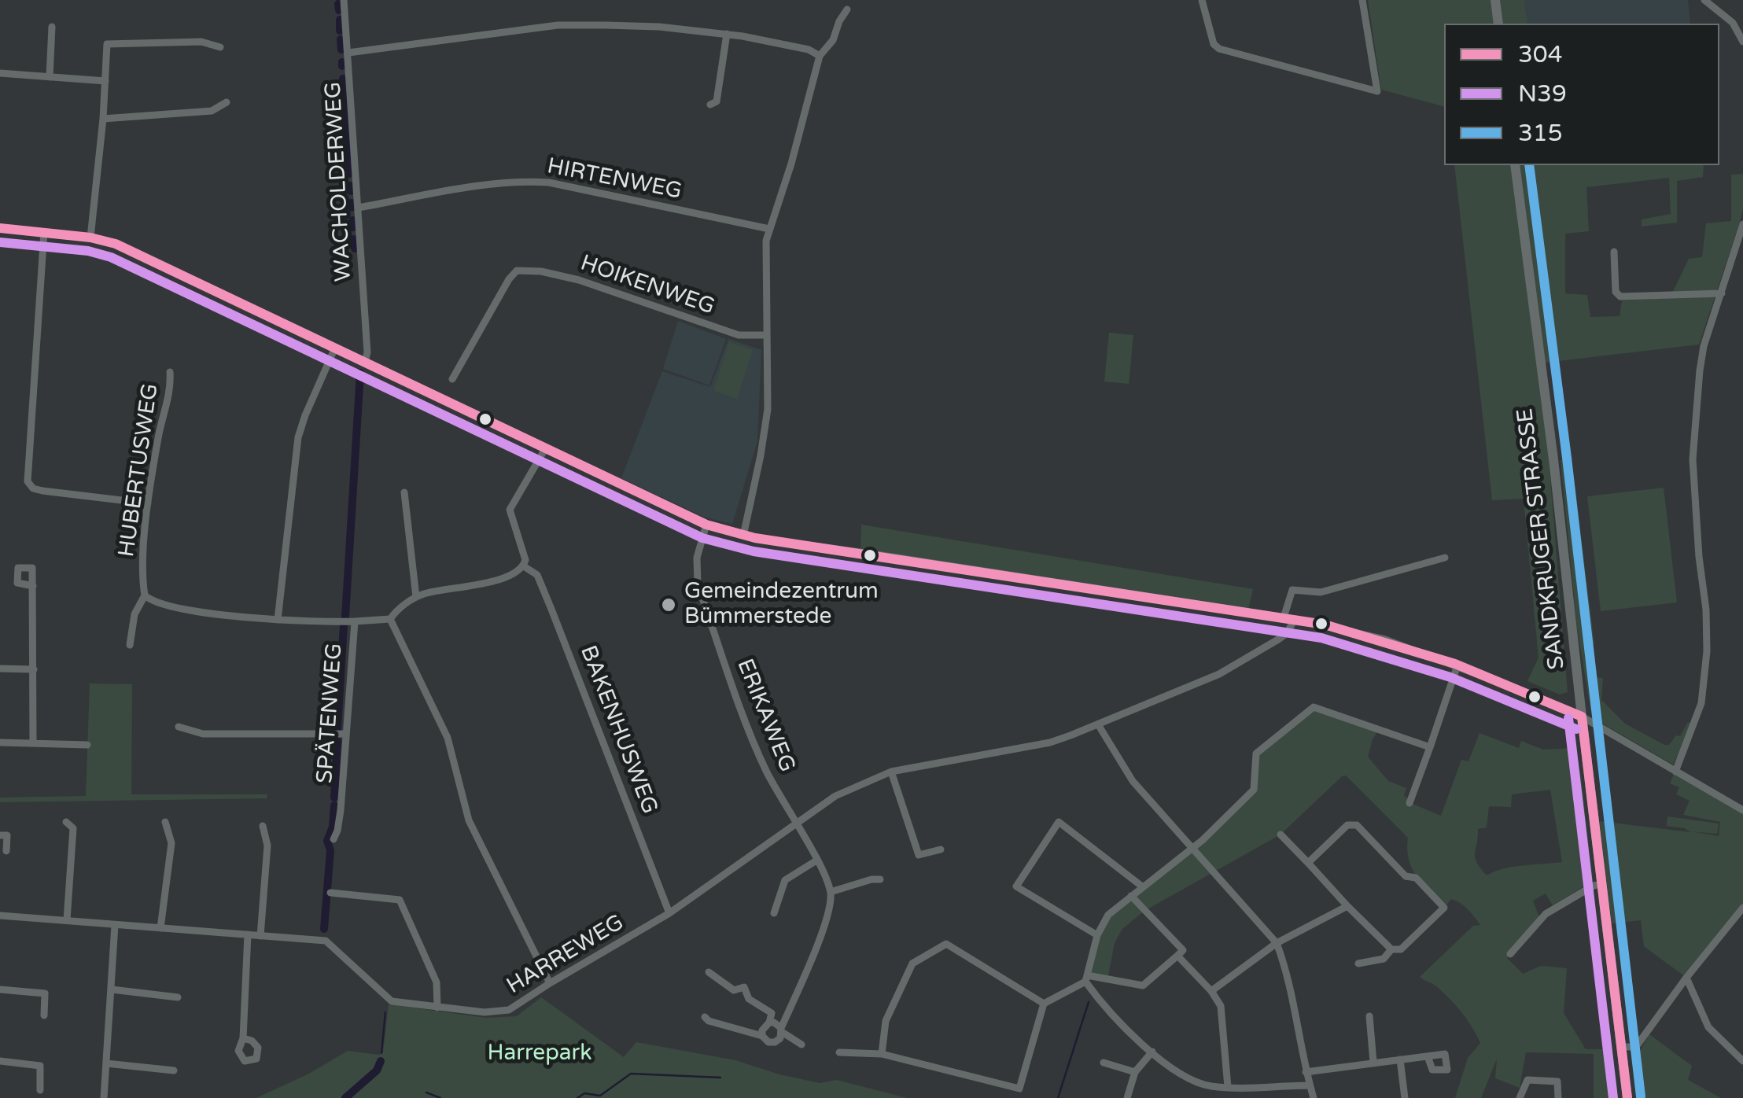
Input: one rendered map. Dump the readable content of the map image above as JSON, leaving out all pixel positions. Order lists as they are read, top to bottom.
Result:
{
  "streets": {
    "street": [
      "HIRTENWEG",
      "WACHOLDERWEG",
      "HOIKENWEG",
      "HUBERTUSWEG",
      "SANDKRUGER STRASSE",
      "SPÄTENWEG",
      "ERIKAWEG",
      "BAKENHUSWEG",
      "HARREWEG"
    ]
  },
  "crossings": [
    ["HIRTENWEG", "WACHOLDERWEG"],
    ["ERIKAWEG", "HARREWEG"],
    ["BAKENHUSWEG", "HARREWEG"]
  ],
  "parks": ["Harrepark"],
  "places": ["Gemeindezentrum Bümmerstede"],
  "lines": ["transit line 315", "transit line 304", "transit line N39"],
  "legend": ["304", "N39", "315"]
}
